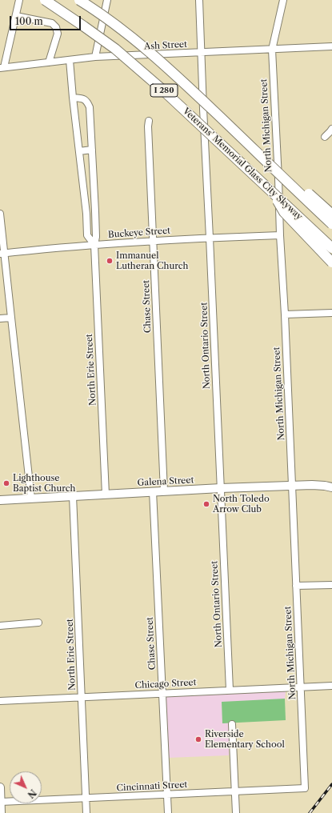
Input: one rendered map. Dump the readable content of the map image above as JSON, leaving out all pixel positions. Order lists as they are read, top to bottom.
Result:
{
  "streets": {
    "highway": ["I 280", "Veterans' Memorial Glass City Skyway"],
    "main road": ["Galena Street"],
    "street": [
      "Ash Street",
      "North Michigan Street",
      "Buckeye Street",
      "Chase Street",
      "North Ontario Street",
      "North Erie Street",
      "Chicago Street",
      "Cincinnati Street"
    ]
  },
  "crossings": [
    ["Ash Street", "North Michigan Street"],
    ["Ash Street", "North Ontario Street"],
    ["Ash Street", "North Erie Street"],
    ["North Michigan Street", "Buckeye Street"],
    ["North Michigan Street", "Galena Street"],
    ["North Michigan Street", "Chicago Street"],
    ["North Michigan Street", "Cincinnati Street"],
    ["Buckeye Street", "Chase Street"],
    ["Buckeye Street", "North Ontario Street"],
    ["Buckeye Street", "North Erie Street"],
    ["Chase Street", "Galena Street"],
    ["Chase Street", "Chicago Street"],
    ["Chase Street", "Cincinnati Street"],
    ["North Ontario Street", "Galena Street"],
    ["North Ontario Street", "Chicago Street"],
    ["North Erie Street", "Galena Street"],
    ["North Erie Street", "Chicago Street"],
    ["North Erie Street", "Cincinnati Street"]
  ],
  "places": [
    "Immanuel Lutheran Church",
    "Lighthouse Baptist Church",
    "North Toledo Arrow Club",
    "Riverside Elementary School"
  ],
  "scale_bar": "100 m",
  "north": "bottom right"
}
